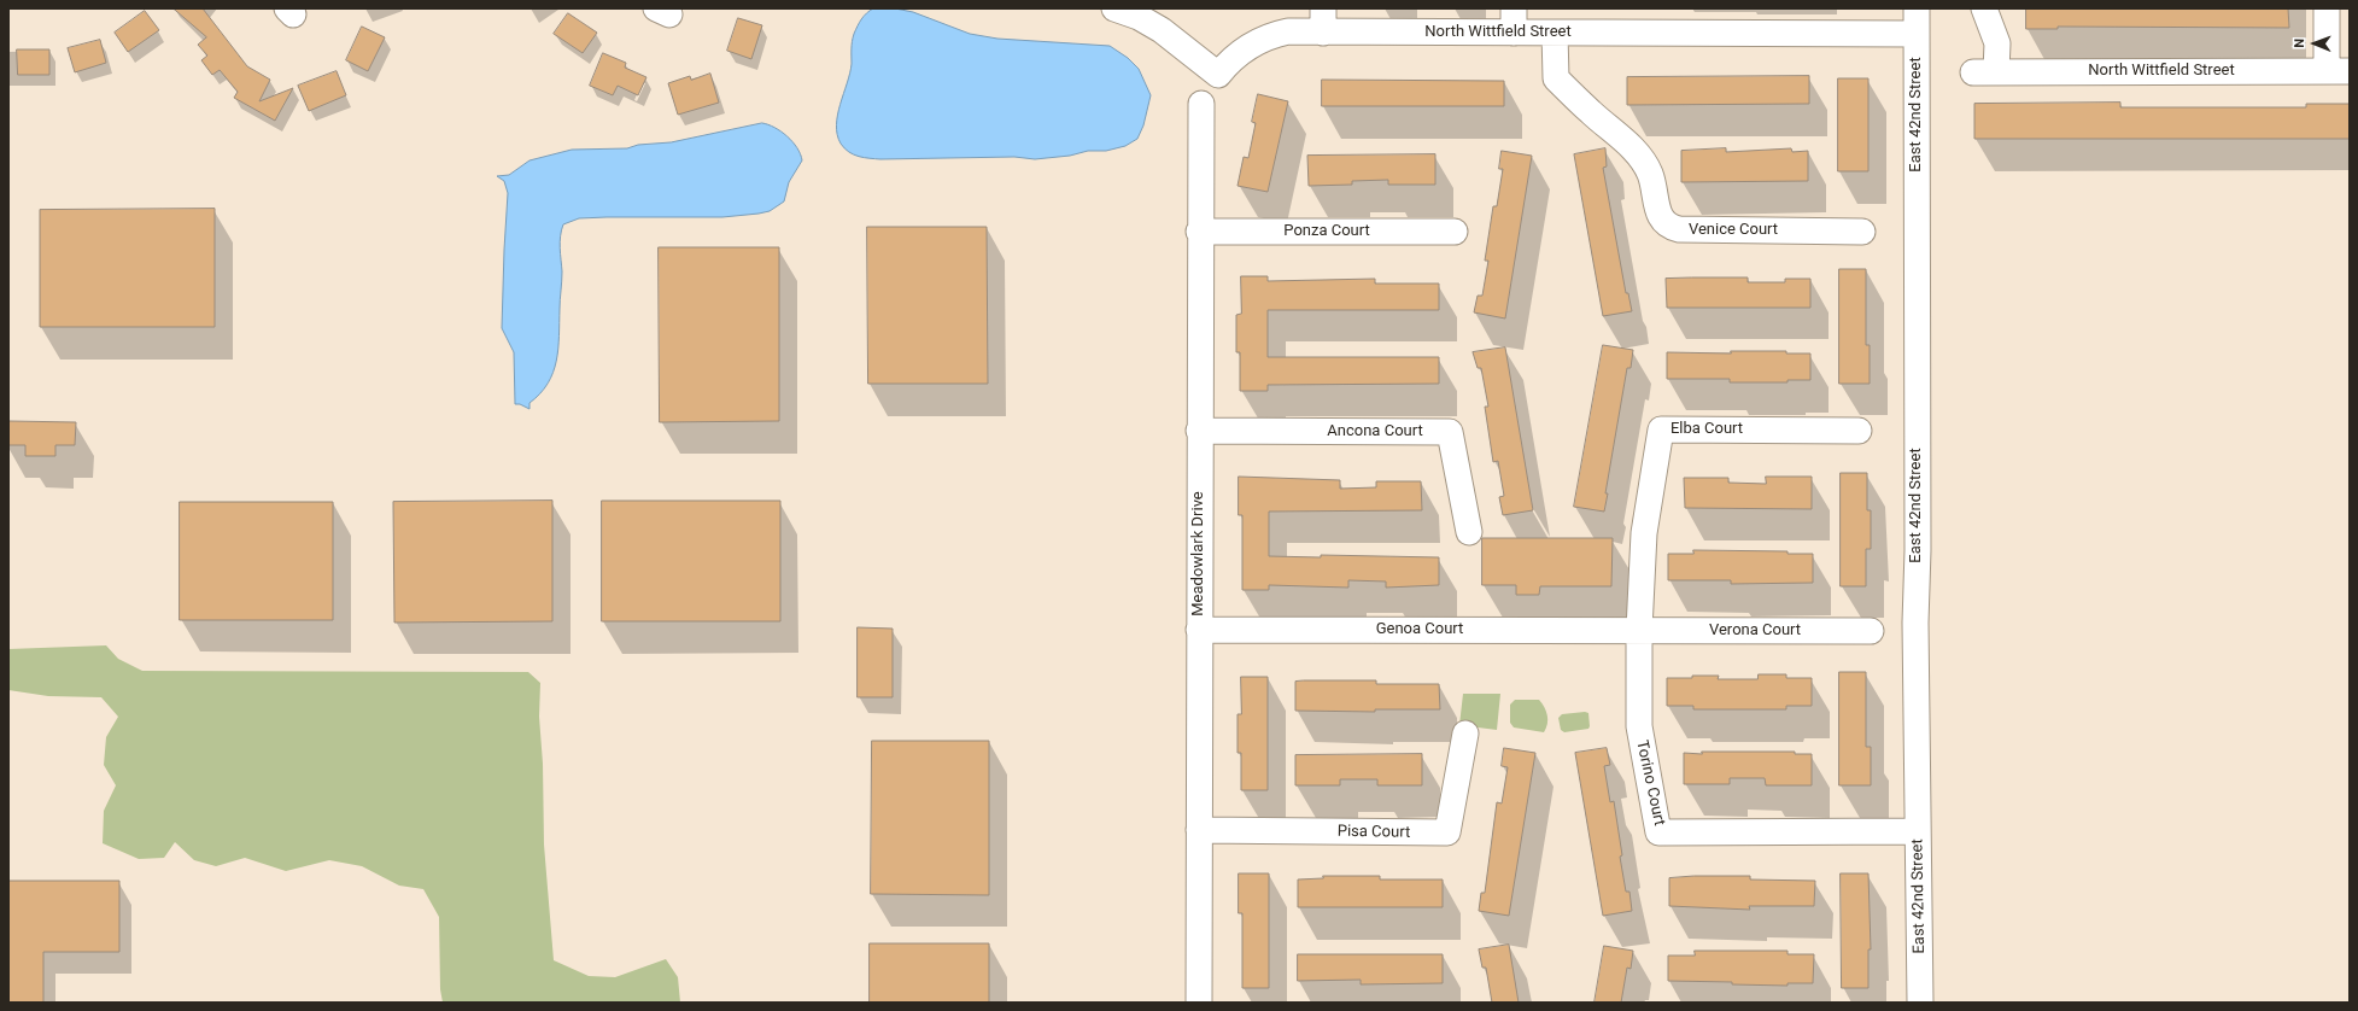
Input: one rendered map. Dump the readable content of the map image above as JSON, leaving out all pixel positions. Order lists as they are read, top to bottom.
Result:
{
  "streets": {
    "street": [
      "North Wittfield Street",
      "East 42nd Street",
      "Venice Court",
      "Ponza Court",
      "Elba Court",
      "Ancona Court",
      "Meadowlark Drive",
      "Genoa Court",
      "Verona Court",
      "Torino Court",
      "Pisa Court"
    ]
  },
  "crossings": [
    ["North Wittfield Street", "East 42nd Street"],
    ["North Wittfield Street", "Venice Court"],
    ["East 42nd Street", "Torino Court"],
    ["Ponza Court", "Meadowlark Drive"],
    ["Elba Court", "Torino Court"],
    ["Ancona Court", "Meadowlark Drive"],
    ["Meadowlark Drive", "Genoa Court"],
    ["Meadowlark Drive", "Pisa Court"],
    ["Genoa Court", "Verona Court"],
    ["Genoa Court", "Torino Court"],
    ["Verona Court", "Torino Court"]
  ],
  "north": "left"
}
